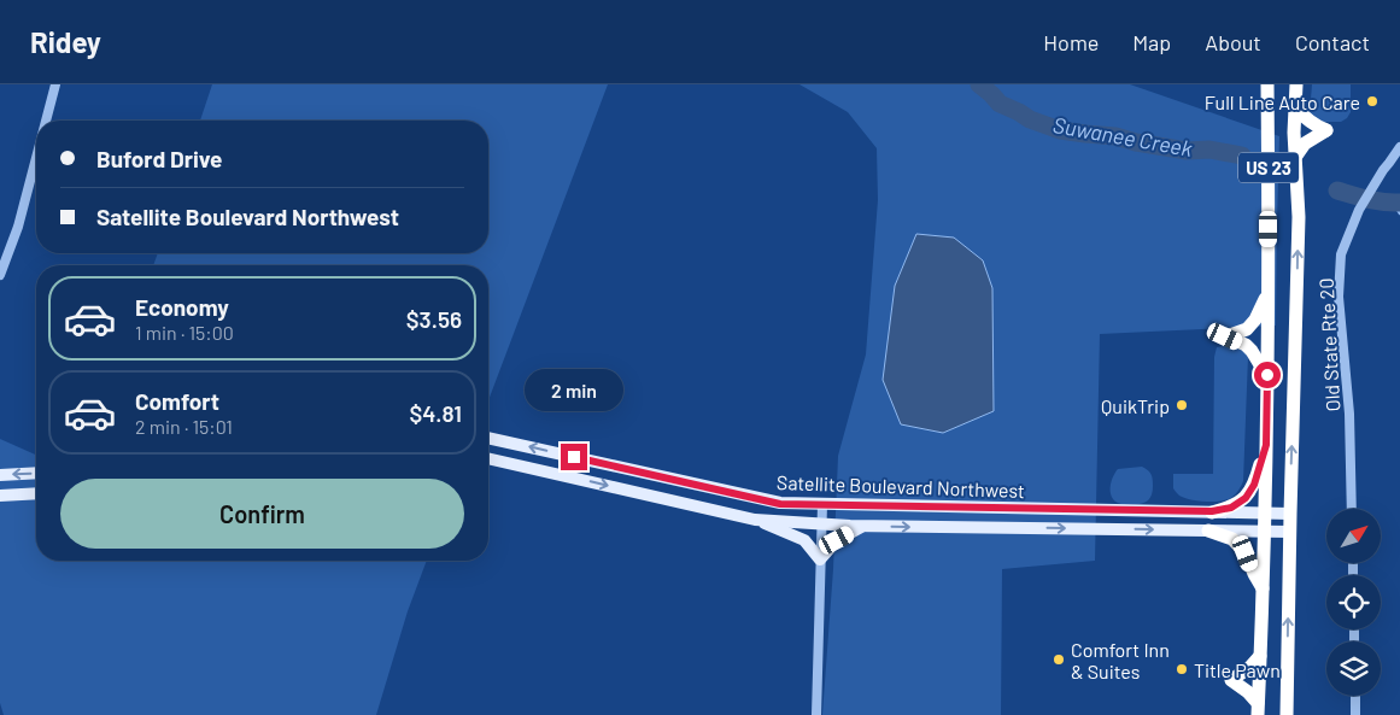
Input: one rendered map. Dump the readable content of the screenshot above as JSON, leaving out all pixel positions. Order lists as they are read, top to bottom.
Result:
{
  "streets": {
    "highway": ["US 23"],
    "main road": ["Satellite Boulevard Northwest"],
    "street": ["Old State Rte 20"]
  },
  "crossings": [
    ["US 23", "Satellite Boulevard Northwest"]
  ],
  "water": ["Suwanee Creek"],
  "places": [
    "Full Line Auto Care",
    "QuikTrip",
    "Comfort Inn & Suites",
    "Title Pawn"
  ],
  "north": "top right",
  "page": {
    "header": "Ridey",
    "nav": [
      "Home",
      "Map",
      "About",
      "Contact"
    ],
    "banner": ["Buford Drive", "Satellite Boulevard Northwest"],
    "list": [
      {
        "name": "Economy",
        "note": "1 min · 15:00",
        "value": "$3.56"
      },
      {
        "name": "Comfort",
        "note": "2 min · 15:01",
        "value": "$4.81"
      }
    ],
    "bubble": "2 min",
    "buttons": "Confirm"
  }
}
